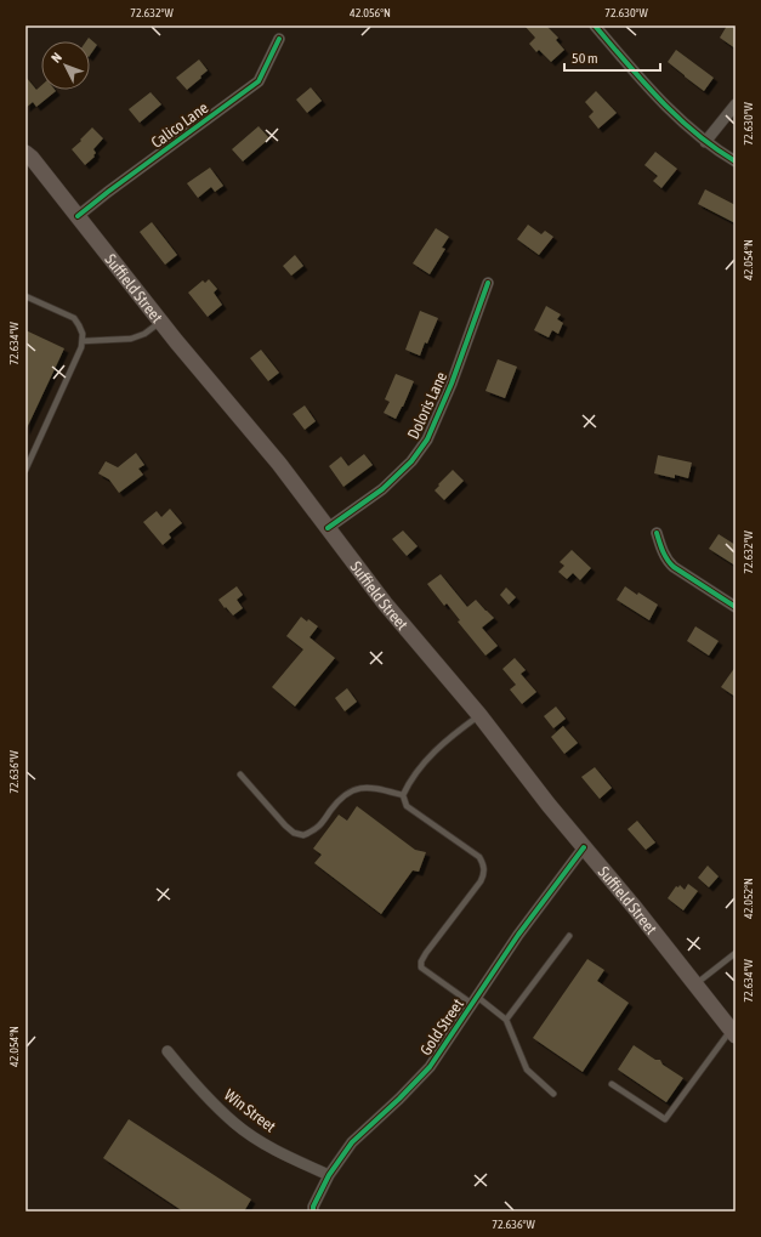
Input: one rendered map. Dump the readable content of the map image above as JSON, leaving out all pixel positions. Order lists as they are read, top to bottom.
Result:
{
  "streets": {
    "main road": ["Suffield Street"],
    "street": [
      "Calico Lane",
      "Doloris Lane",
      "Gold Street",
      "Win Street"
    ]
  },
  "crossings": [
    ["Calico Lane", "Suffield Street"],
    ["Suffield Street", "Doloris Lane"],
    ["Suffield Street", "Gold Street"],
    ["Gold Street", "Win Street"]
  ],
  "scale_bar": "50 m",
  "north": "top left",
  "coordinates": [
    "72.632°W",
    "42.056°N",
    "72.630°W",
    "42.054°N",
    "72.634°W",
    "72.636°W",
    "42.052°N"
  ]
}
